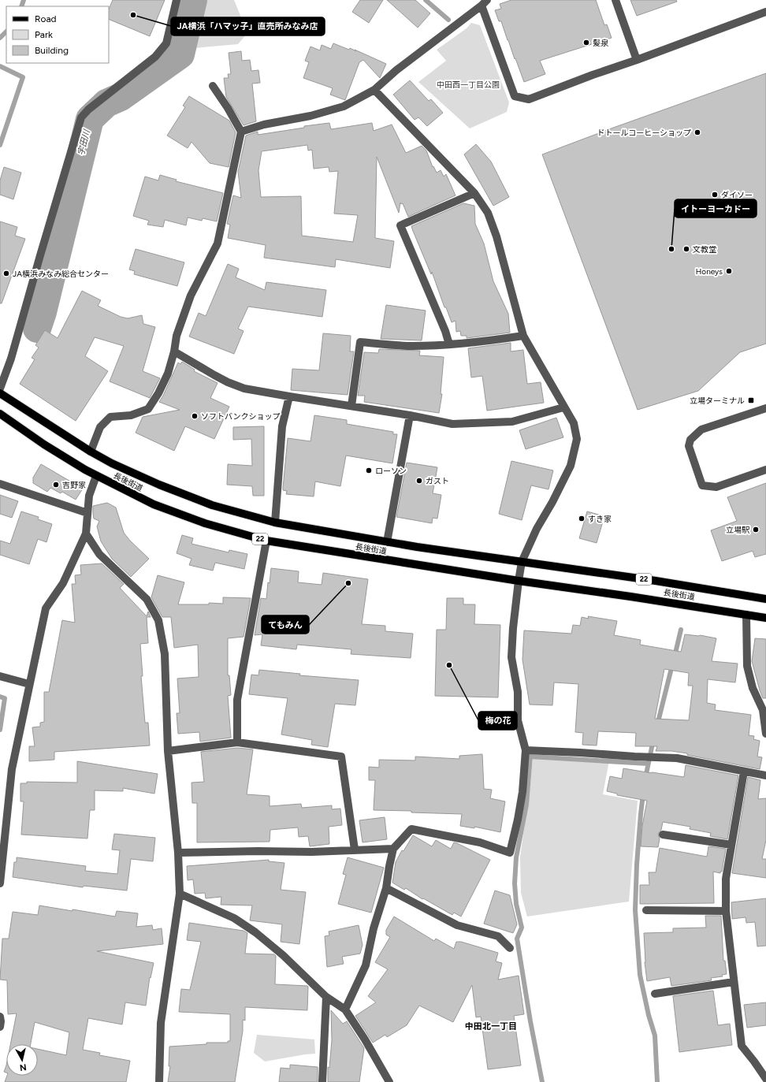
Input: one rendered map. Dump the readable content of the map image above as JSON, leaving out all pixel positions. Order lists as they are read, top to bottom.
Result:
{
  "streets": {
    "main road": ["長後街道", "22"]
  },
  "crossings": [
    ["長後街道", "22"]
  ],
  "districts": ["中田北一丁目"],
  "water": ["宇田川"],
  "parks": ["中田西一丁目公園"],
  "places": {
    "other": [
      "JA横浜「ハマッ子」直売所みなみ店",
      "髪泉",
      "ドトールコーヒーショップ",
      "ダイソー",
      "イトーヨーカドー",
      "文教堂",
      "Honeys",
      "JA横浜みなみ総合センター",
      "ソフトバンクショップ",
      "ローソン",
      "ガスト",
      "吉野家",
      "すき家",
      "立場駅",
      "てもみん",
      "梅の花"
    ],
    "transit": ["立場ターミナル"]
  },
  "legend": ["Road", "Park", "Building"],
  "north": "bottom"
}
